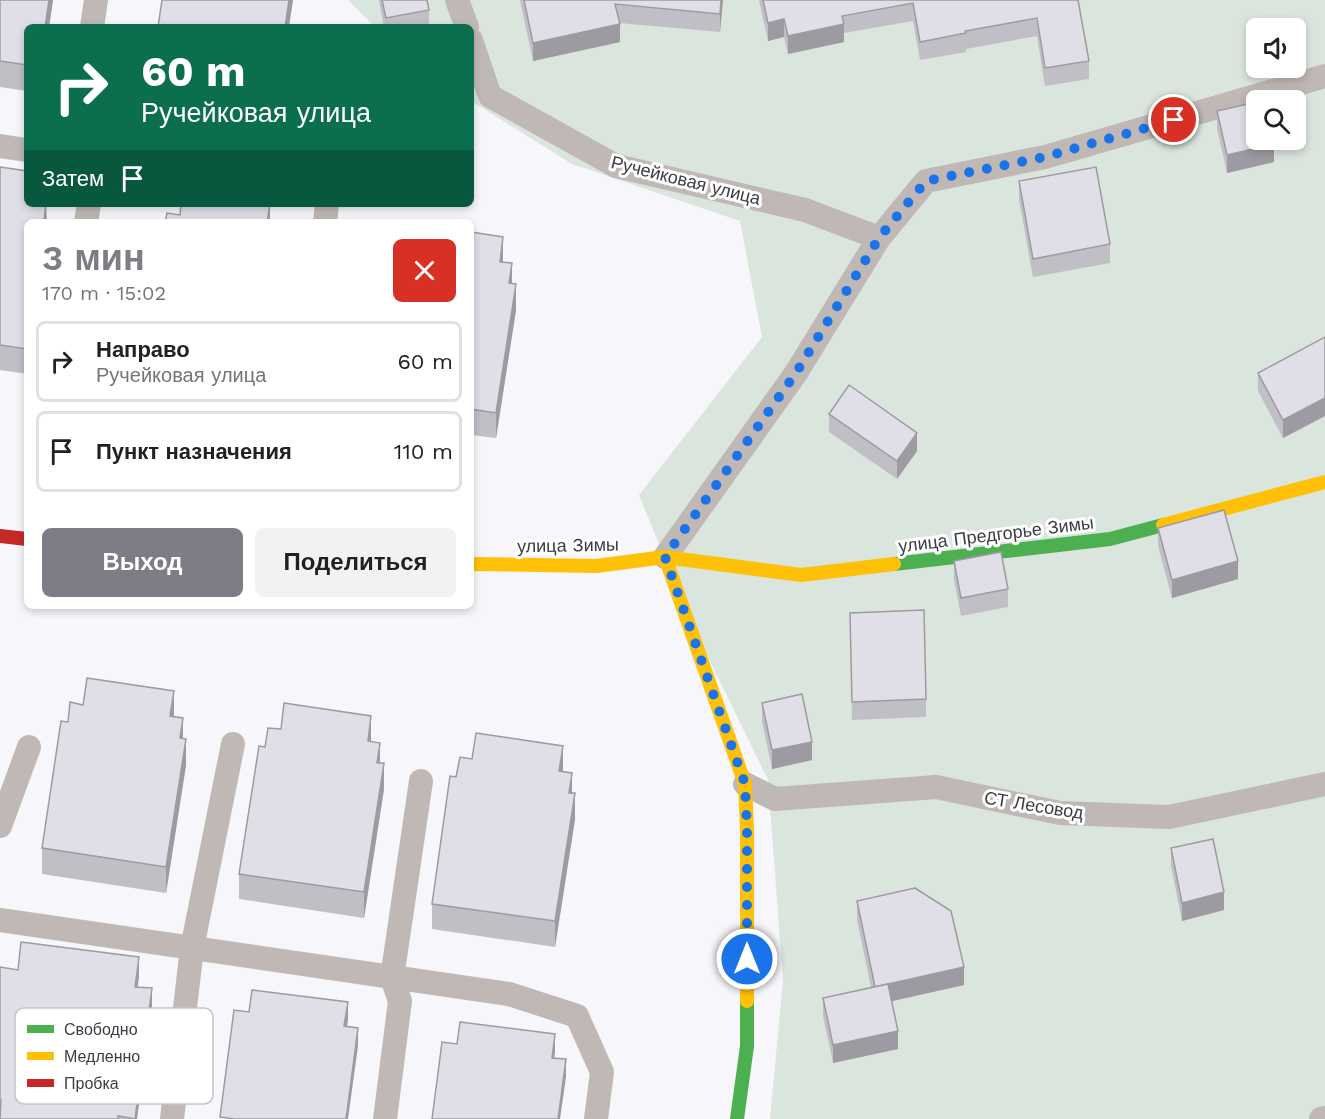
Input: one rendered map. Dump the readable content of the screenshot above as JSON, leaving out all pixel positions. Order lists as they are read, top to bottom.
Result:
{
  "streets": {
    "street": ["улица Предгорье Зимы", "улица Зимы"],
    "lane": ["Ручейковая улица", "СТ Лесовод"]
  },
  "crossings": [
    ["улица Предгорье Зимы", "улица Зимы"]
  ],
  "legend": ["Свободно", "Медленно", "Пробка"],
  "page": {
    "turn": ["60 m", "Ручейковая улица"],
    "then": "Затем",
    "heading": ["3 мин", "170 m · 15:02"],
    "list": [
      {
        "name": "Направо",
        "note": "Ручейковая улица",
        "value": "60 m"
      },
      {
        "name": "Пункт назначения",
        "value": "110 m"
      }
    ],
    "buttons": ["Выход", "Поделиться"]
  }
}
